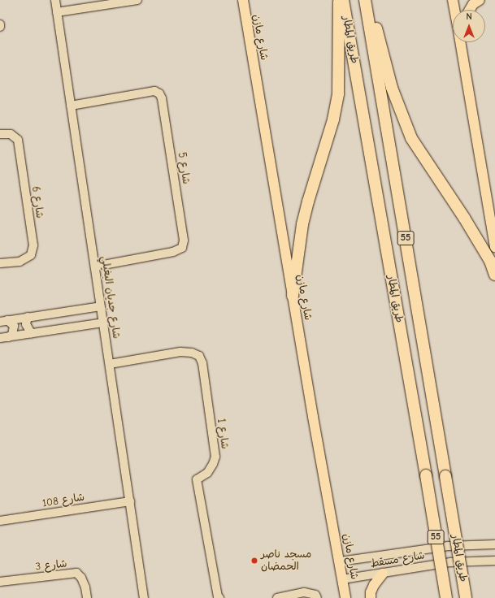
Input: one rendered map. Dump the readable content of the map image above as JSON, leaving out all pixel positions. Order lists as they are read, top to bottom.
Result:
{
  "streets": {
    "highway": ["طريق المطار", "55"],
    "main road": ["شارع مازن"],
    "street": [
      "شارع 5",
      "شارع 6",
      "شارع جديان البغيلي",
      "شارع 1",
      "شارع 108",
      "شارع مسقط",
      "شارع 3"
    ]
  },
  "crossings": [
    ["شارع مازن", "شارع مسقط"],
    ["شارع 5", "شارع جديان البغيلي"],
    ["شارع جديان البغيلي", "شارع 1"],
    ["شارع جديان البغيلي", "شارع 108"]
  ],
  "places": ["مسجد ناصر الحمضان"],
  "north": "top"
}
